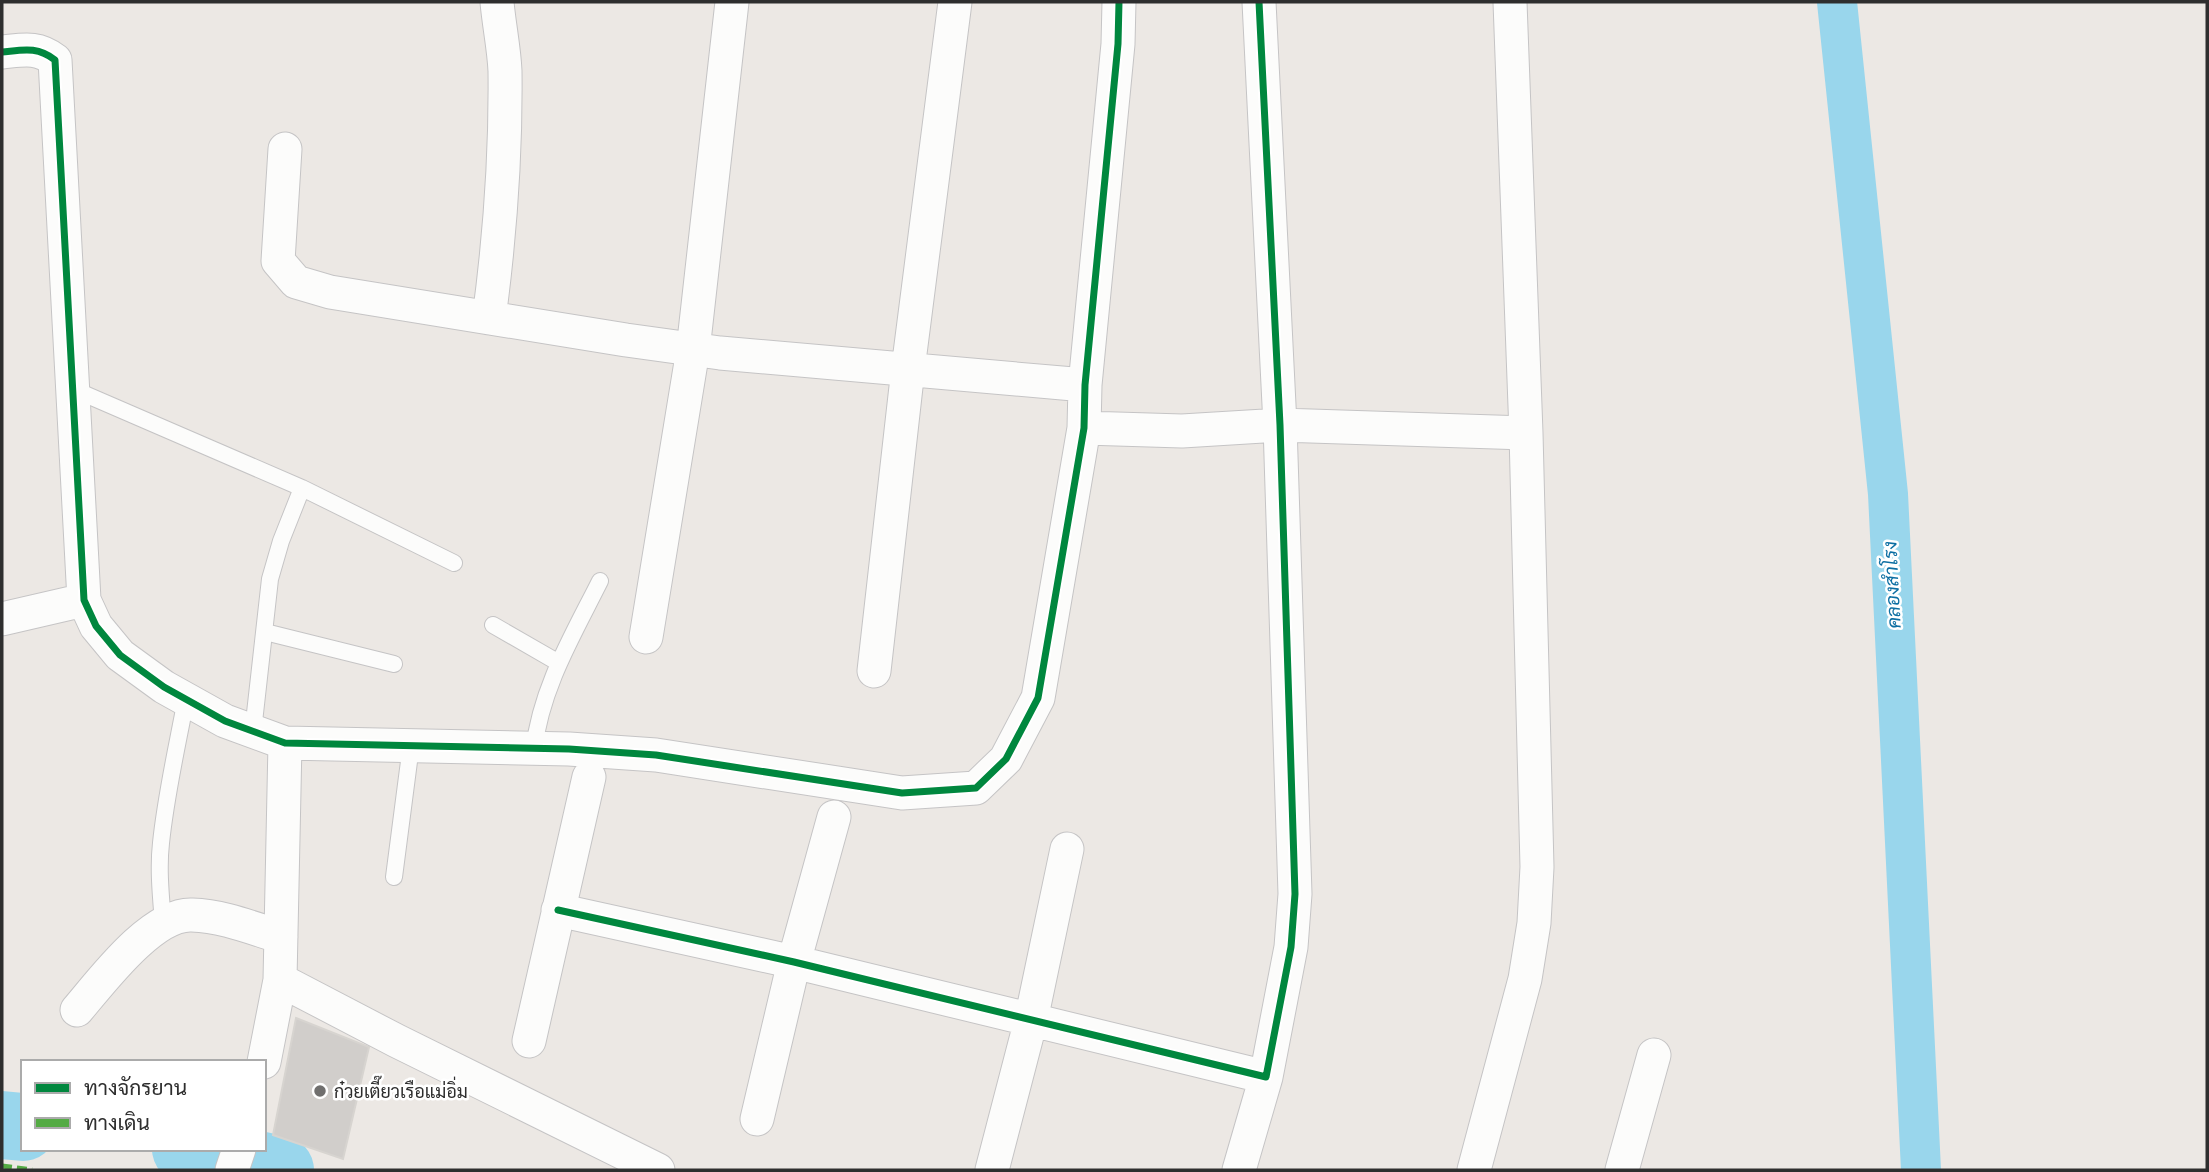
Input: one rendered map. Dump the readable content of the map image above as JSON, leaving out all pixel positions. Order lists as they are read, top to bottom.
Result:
{
  "water": ["คลองสำโรง"],
  "places": ["ก๋วยเตี๊ยวเรือแม่อิ่ม"],
  "legend": ["ทางจักรยาน", "ทางเดิน"]
}
